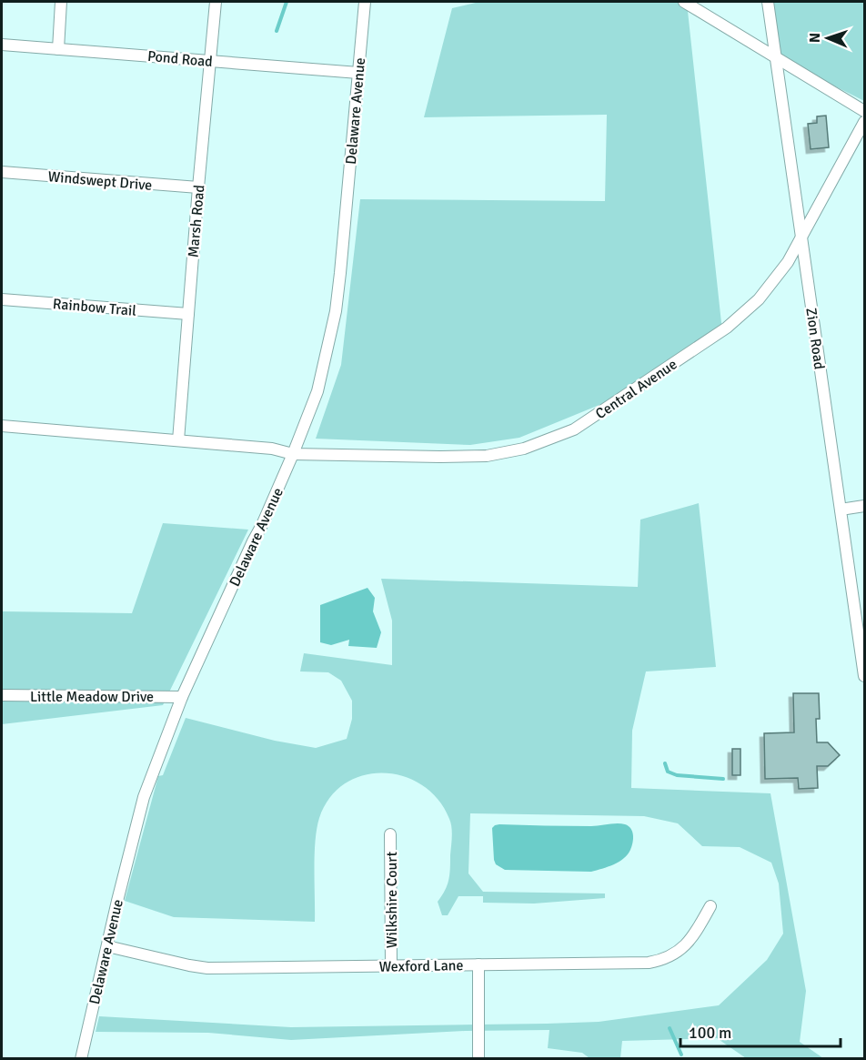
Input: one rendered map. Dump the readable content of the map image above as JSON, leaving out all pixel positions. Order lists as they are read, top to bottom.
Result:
{
  "streets": {
    "street": [
      "Pond Road",
      "Delaware Avenue",
      "Windswept Drive",
      "Marsh Road",
      "Rainbow Trail",
      "Zion Road",
      "Central Avenue",
      "Little Meadow Drive",
      "Wilkshire Court",
      "Wexford Lane"
    ]
  },
  "crossings": [
    ["Pond Road", "Delaware Avenue"],
    ["Pond Road", "Marsh Road"],
    ["Delaware Avenue", "Central Avenue"],
    ["Delaware Avenue", "Little Meadow Drive"],
    ["Delaware Avenue", "Wexford Lane"],
    ["Windswept Drive", "Marsh Road"],
    ["Marsh Road", "Rainbow Trail"],
    ["Zion Road", "Central Avenue"],
    ["Wilkshire Court", "Wexford Lane"]
  ],
  "scale_bar": "100 m",
  "north": "left"
}
